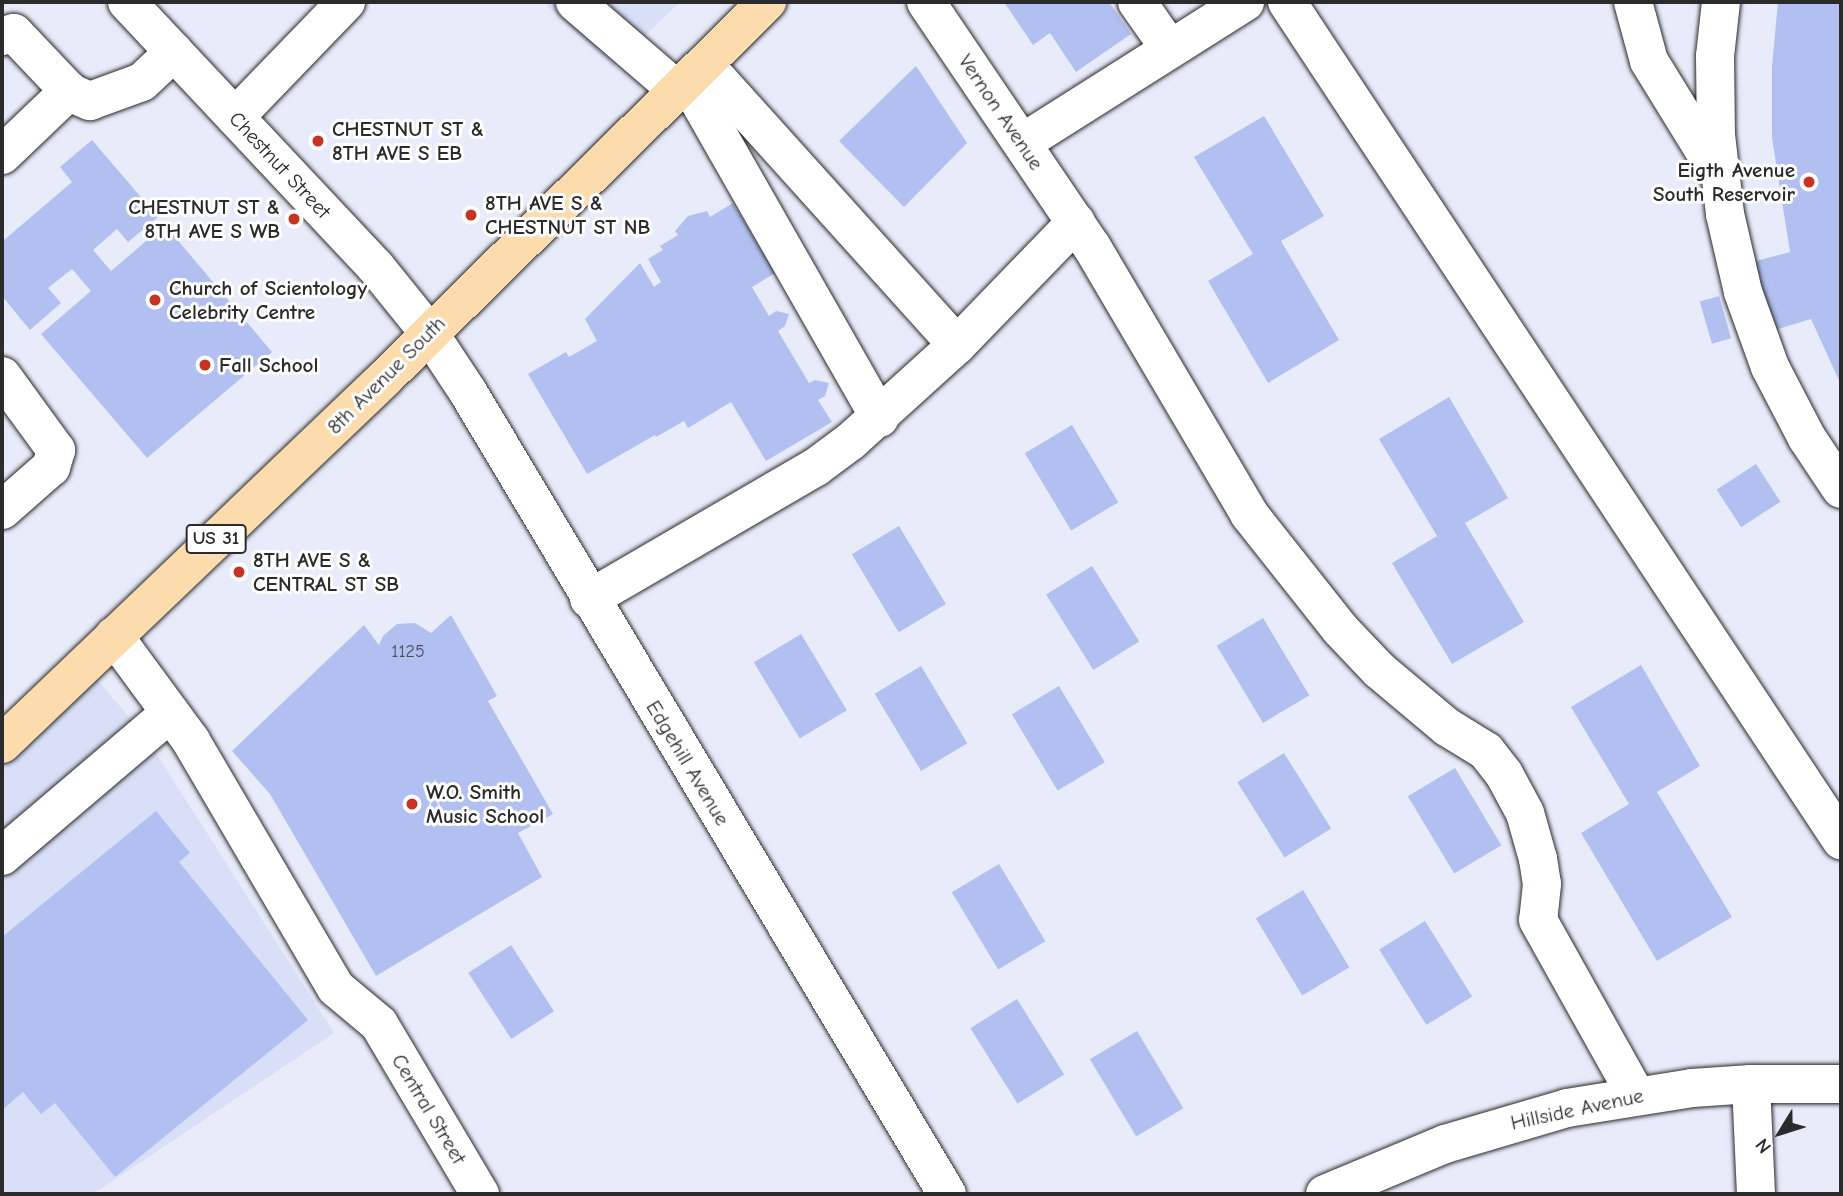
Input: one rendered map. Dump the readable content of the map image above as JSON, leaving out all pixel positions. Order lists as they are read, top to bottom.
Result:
{
  "streets": {
    "main road": ["8th Avenue South", "US 31"],
    "street": [
      "Vernon Avenue",
      "Chestnut Street",
      "Edgehill Avenue",
      "Central Street",
      "Hillside Avenue"
    ]
  },
  "crossings": [
    ["Vernon Avenue", "Hillside Avenue"],
    ["Chestnut Street", "8th Avenue South"],
    ["Chestnut Street", "Edgehill Avenue"],
    ["8th Avenue South", "Edgehill Avenue"],
    ["8th Avenue South", "Central Street"]
  ],
  "places": [
    "CHESTNUT ST & 8TH AVE S EB",
    "Eigth Avenue South Reservoir",
    "8TH AVE S & CHESTNUT ST NB",
    "CHESTNUT ST & 8TH AVE S WB",
    "Church of Scientology Celebrity Centre",
    "Fall School",
    "8TH AVE S & CENTRAL ST SB",
    "W.O. Smith Music School"
  ],
  "house_numbers": ["1125"],
  "north": "bottom left"
}
